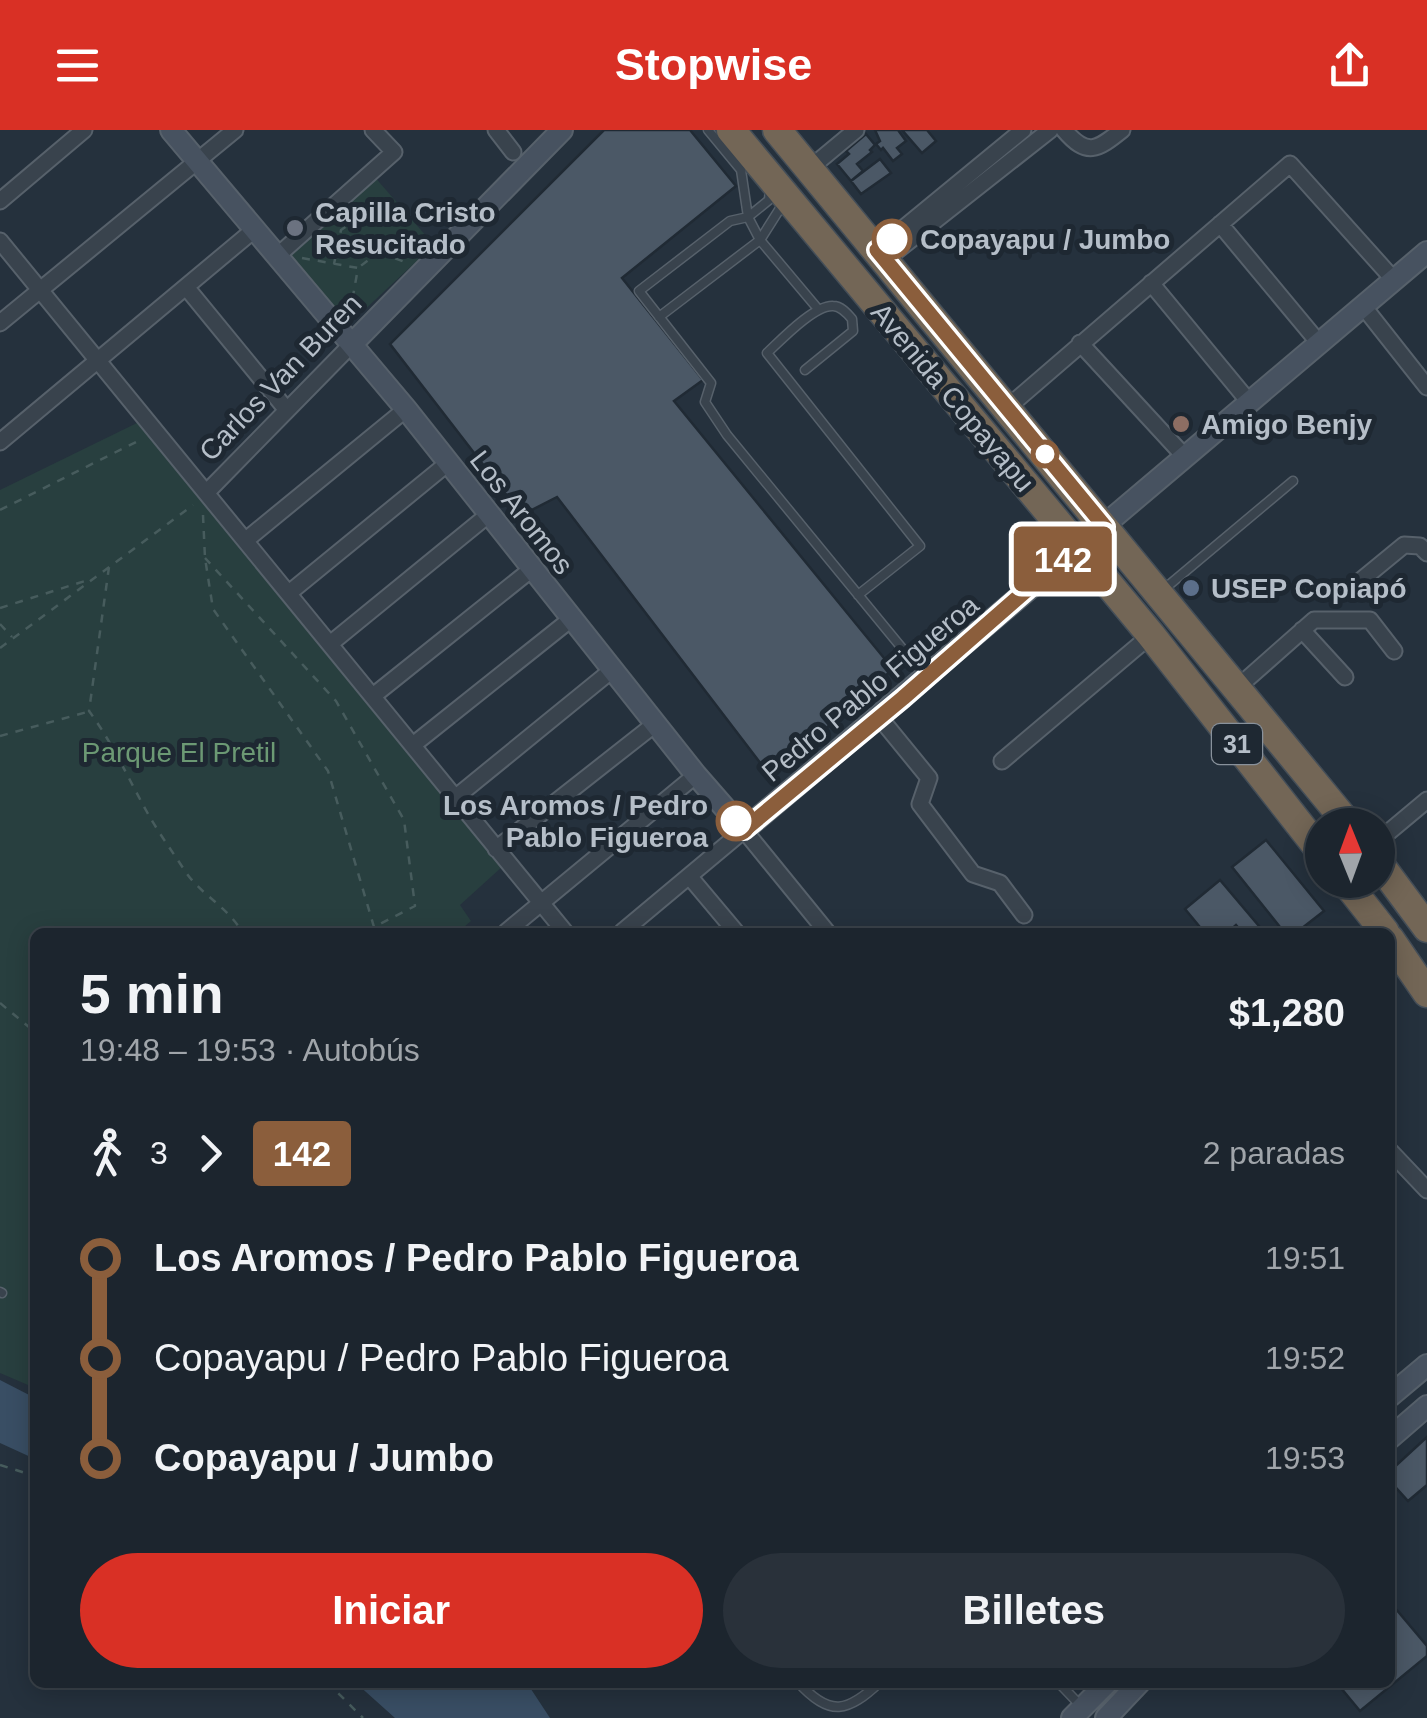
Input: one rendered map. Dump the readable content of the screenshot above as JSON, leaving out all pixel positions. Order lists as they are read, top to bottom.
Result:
{
  "streets": {
    "highway": ["Avenida Copayapu", "31"],
    "street": ["Carlos Van Buren", "Los Aromos", "Pedro Pablo Figueroa"]
  },
  "crossings": [
    ["Carlos Van Buren", "Los Aromos"],
    ["Avenida Copayapu", "Pedro Pablo Figueroa"],
    ["Los Aromos", "Pedro Pablo Figueroa"]
  ],
  "parks": ["Parque El Pretil"],
  "places": [
    "Capilla Cristo Resucitado",
    "Copayapu / Jumbo",
    "Amigo Benjy",
    "USEP Copiapó",
    "Los Aromos / Pedro Pablo Figueroa"
  ],
  "lines": ["bus line 142"],
  "north": "top",
  "page": {
    "header": "Stopwise",
    "on_map": "142",
    "heading": ["5 min", "19:48 – 19:53 · Autobús", "$1,280"],
    "legs": ["3", "142", "2 paradas"],
    "list": [
      {
        "name": "Los Aromos / Pedro Pablo Figueroa",
        "value": "19:51"
      },
      {
        "name": "Copayapu / Pedro Pablo Figueroa",
        "value": "19:52"
      },
      {
        "name": "Copayapu / Jumbo",
        "value": "19:53"
      }
    ],
    "buttons": ["Iniciar", "Billetes"]
  }
}
